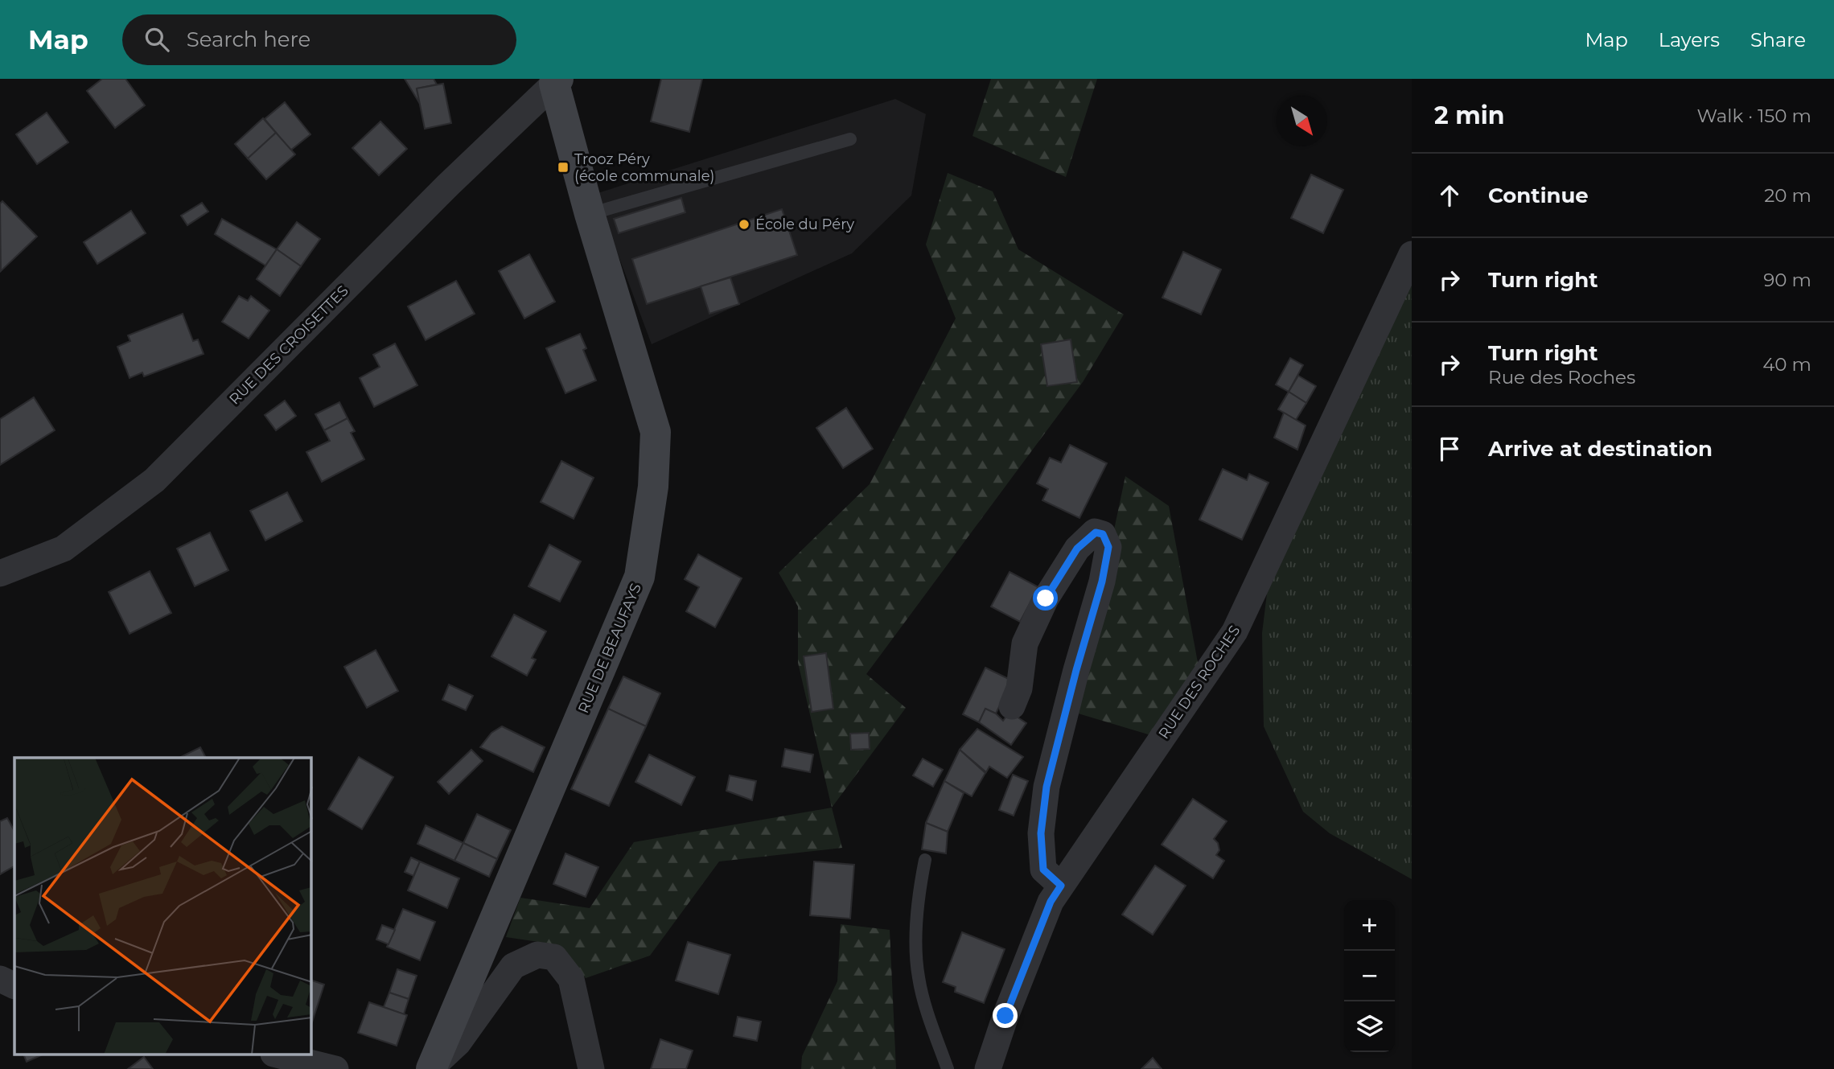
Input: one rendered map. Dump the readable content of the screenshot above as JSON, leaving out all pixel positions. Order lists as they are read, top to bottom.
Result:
{
  "streets": {
    "street": ["RUE DES CROISETTES", "RUE DE BEAUFAYS", "RUE DES ROCHES"]
  },
  "crossings": [
    ["RUE DES CROISETTES", "RUE DE BEAUFAYS"]
  ],
  "places": {
    "transit": ["Trooz Péry (école communale)"],
    "other": ["École du Péry"]
  },
  "north": "bottom right",
  "page": {
    "header": "Map",
    "search": "Search here",
    "nav": ["Map", "Layers", "Share"],
    "heading": ["2 min", "Walk · 150 m"],
    "list": [
      ["Continue", "20 m"],
      ["Turn right", "90 m"],
      ["Turn right", "Rue des Roches", "40 m"],
      "Arrive at destination"
    ],
    "map_buttons": ["+", "−"]
  }
}
